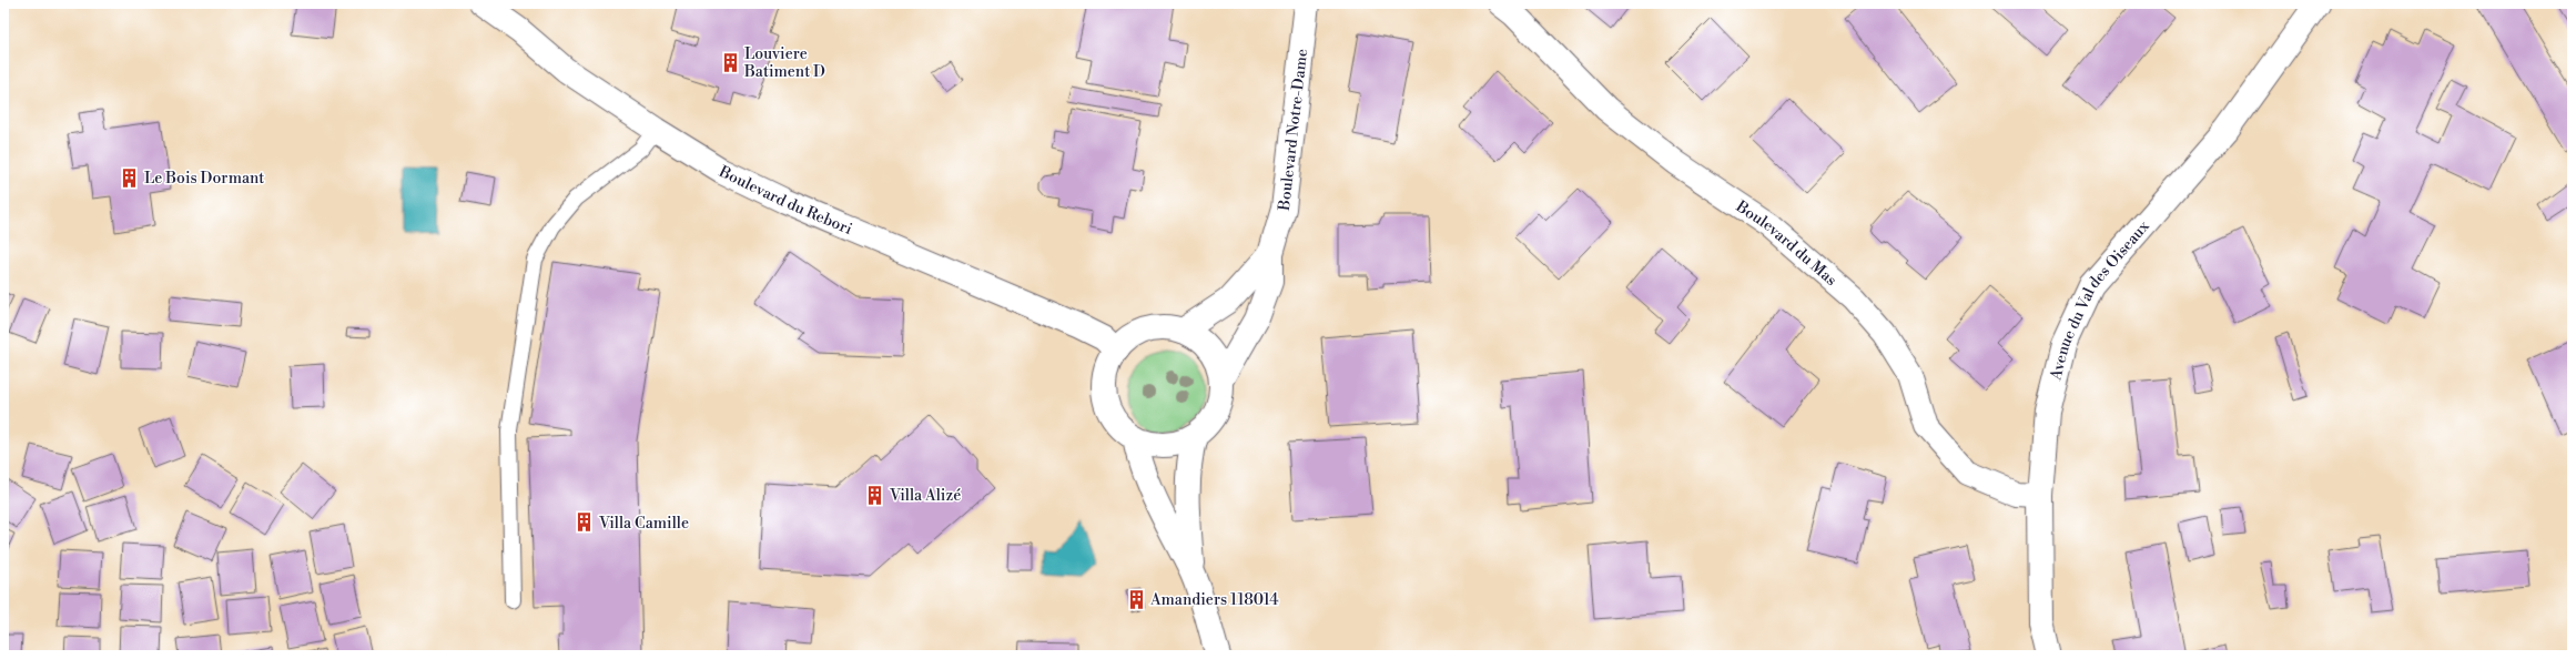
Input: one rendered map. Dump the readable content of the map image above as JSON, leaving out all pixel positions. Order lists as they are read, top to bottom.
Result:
{
  "streets": {
    "street": [
      "Boulevard Notre-Dame",
      "Boulevard du Rebori",
      "Boulevard du Mas",
      "Avenue du Val des Oiseaux"
    ]
  },
  "crossings": [
    ["Boulevard Notre-Dame", "Boulevard du Rebori"],
    ["Boulevard du Mas", "Avenue du Val des Oiseaux"]
  ],
  "places": {
    "building": [
      "Louviere Batiment D",
      "Le Bois Dormant",
      "Villa Alizé",
      "Villa Camille",
      "Amandiers 118014"
    ]
  }
}
